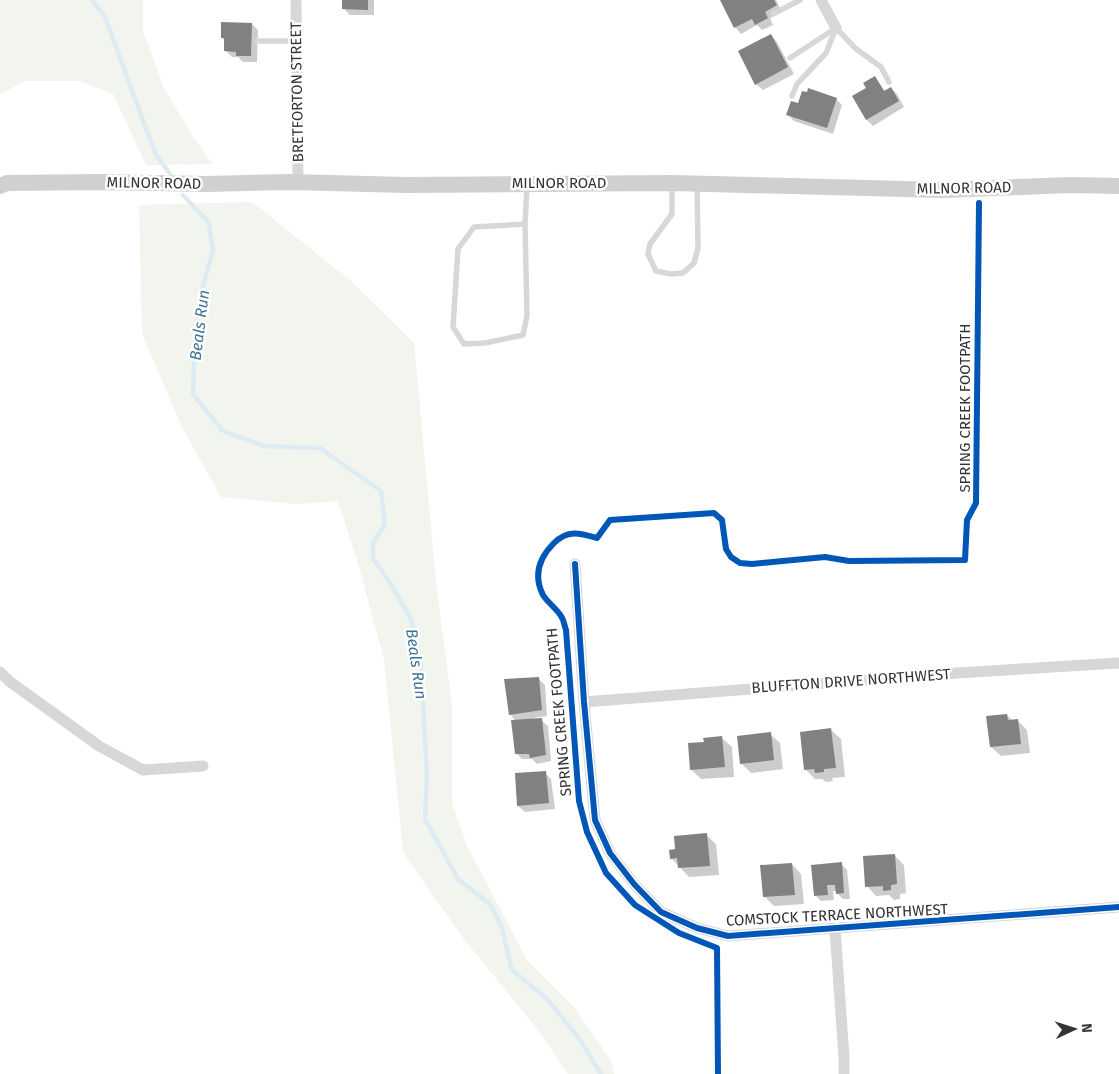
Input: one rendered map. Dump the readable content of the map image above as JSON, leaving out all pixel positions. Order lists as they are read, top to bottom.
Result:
{
  "streets": {
    "main road": ["MILNOR ROAD"],
    "street": ["BRETFORTON STREET", "BLUFFTON DRIVE NORTHWEST", "COMSTOCK TERRACE NORTHWEST"],
    "cycle path": ["SPRING CREEK FOOTPATH"]
  },
  "crossings": [
    ["BRETFORTON STREET", "MILNOR ROAD"],
    ["BLUFFTON DRIVE NORTHWEST", "COMSTOCK TERRACE NORTHWEST"]
  ],
  "water": ["Beals Run"],
  "north": "right"
}
